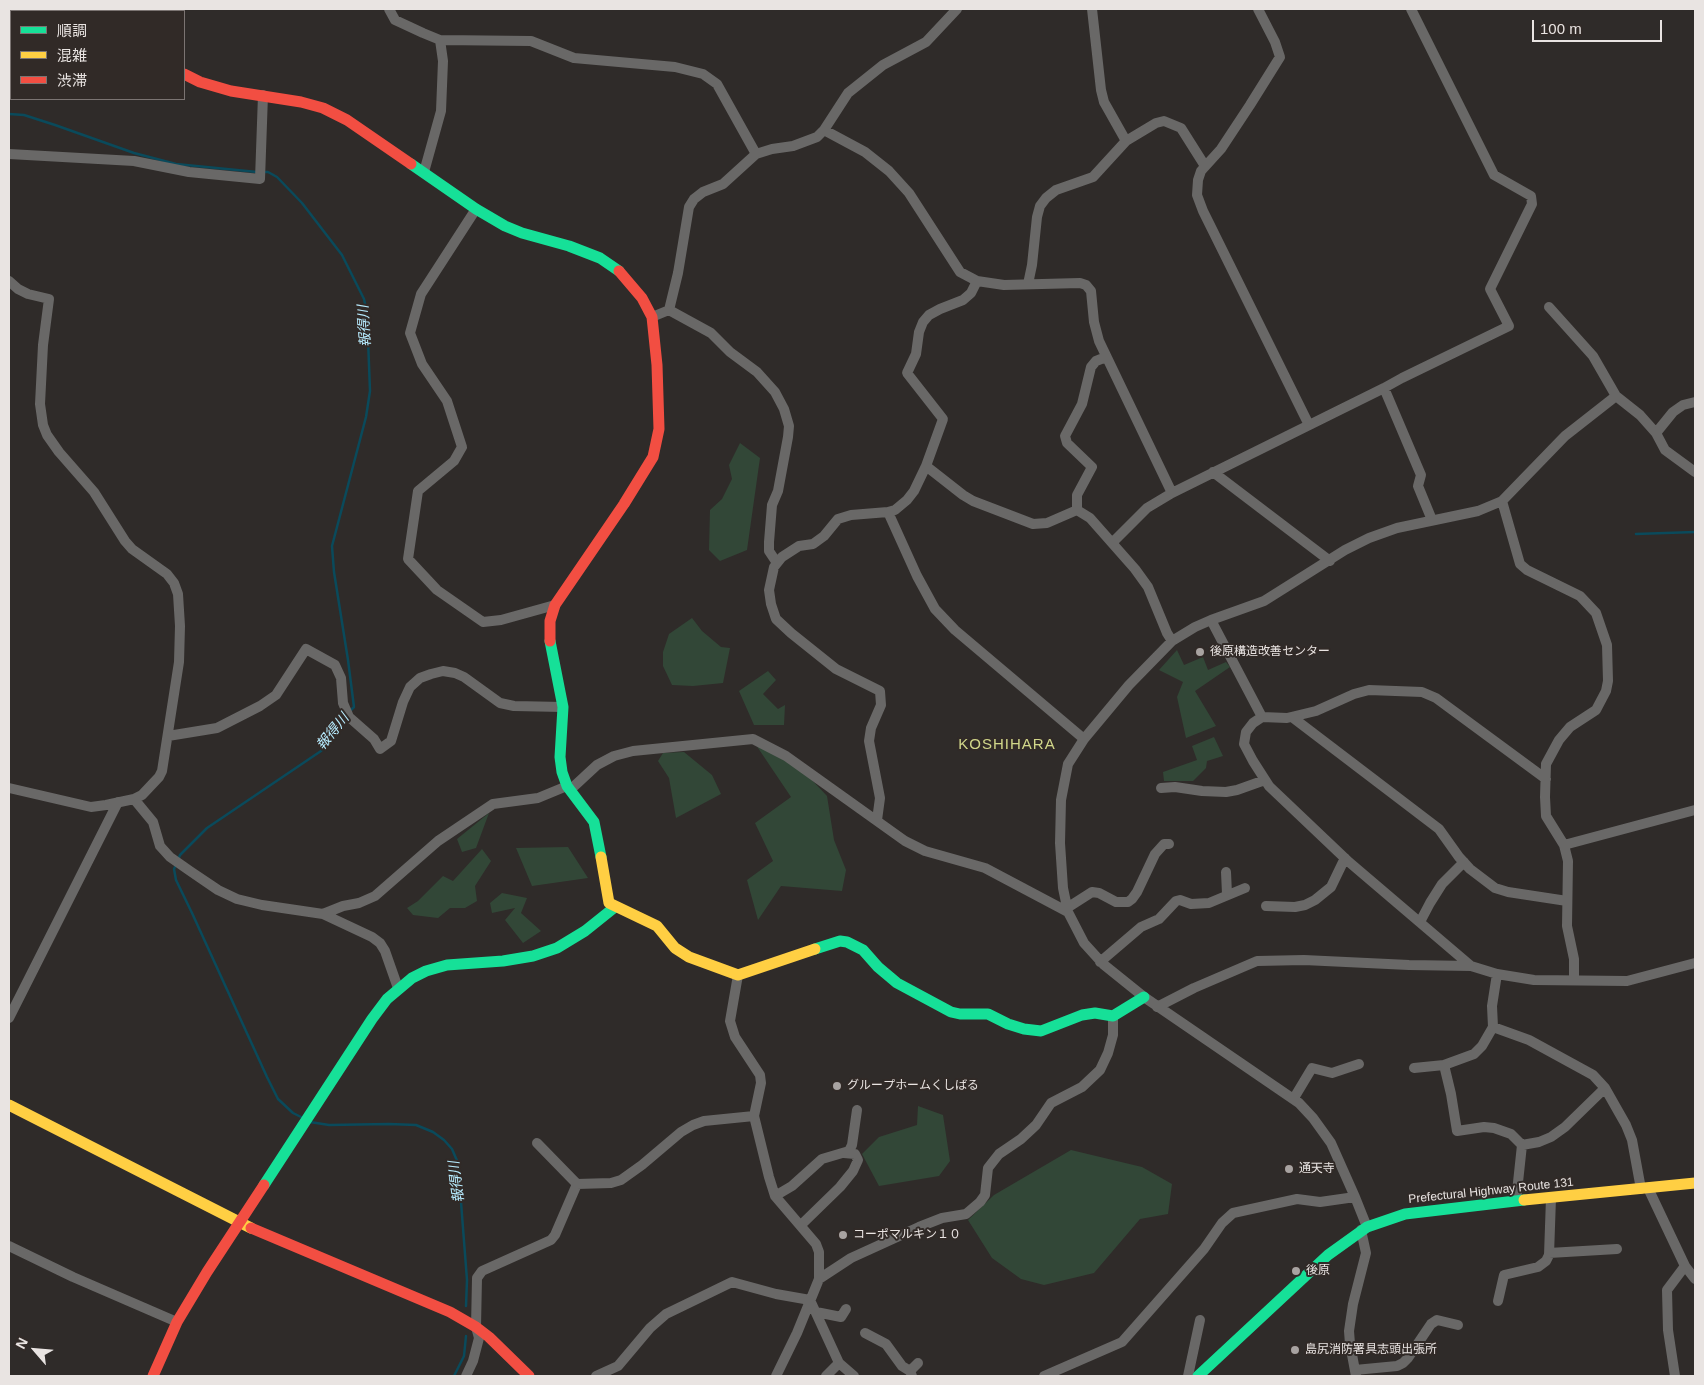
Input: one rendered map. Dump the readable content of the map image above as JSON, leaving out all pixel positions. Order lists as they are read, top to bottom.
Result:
{
  "streets": {
    "street": ["Prefectural Highway Route 131"]
  },
  "districts": ["KOSHIHARA"],
  "water": ["報得川"],
  "places": [
    "後原構造改善センター",
    "グループホームくしばる",
    "通天寺",
    "コーポマルキン１０",
    "後原",
    "島尻消防署具志頭出張所"
  ],
  "legend": ["順調", "混雑", "渋滞"],
  "scale_bar": "100 m",
  "north": "top left"
}
